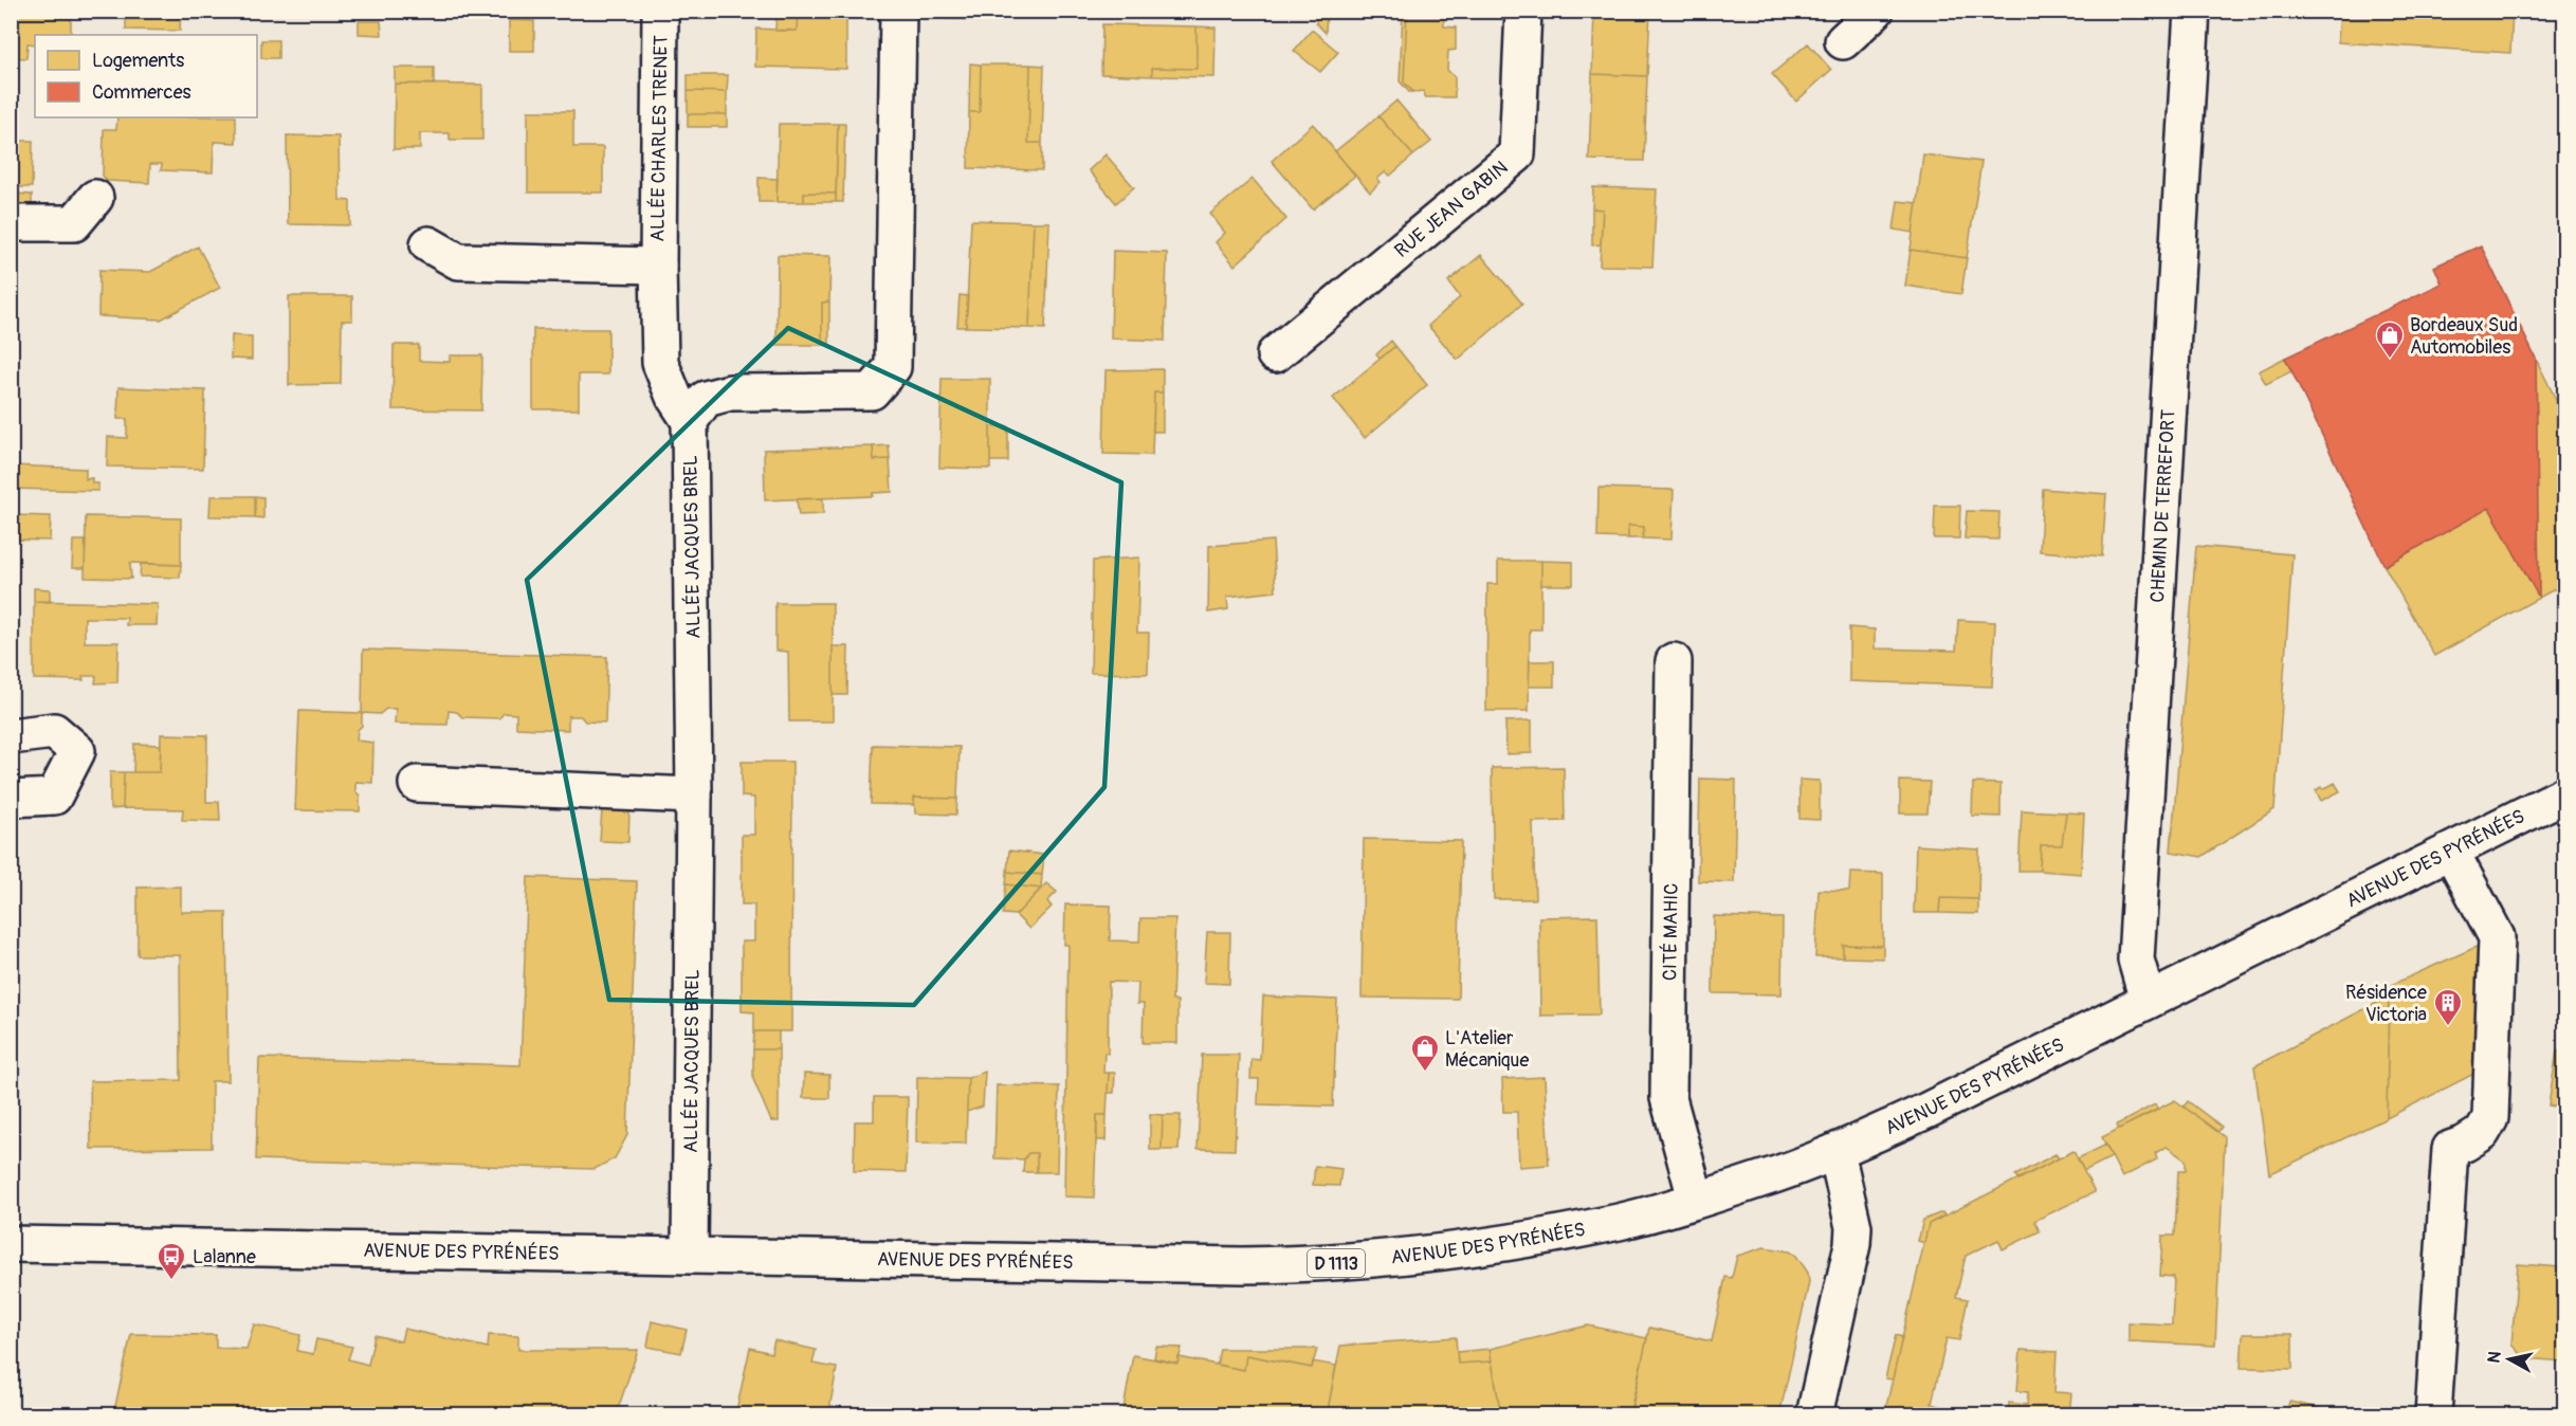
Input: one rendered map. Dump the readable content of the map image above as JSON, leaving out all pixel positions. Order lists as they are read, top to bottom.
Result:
{
  "streets": {
    "street": [
      "ALLÉE CHARLES TRENET",
      "RUE JEAN GABIN",
      "CHEMIN DE TERREFORT",
      "ALLÉE JACQUES BREL",
      "AVENUE DES PYRÉNÉES",
      "CITÉ MAHIC",
      "D 1113"
    ]
  },
  "crossings": [
    ["ALLÉE CHARLES TRENET", "ALLÉE JACQUES BREL"],
    ["CHEMIN DE TERREFORT", "AVENUE DES PYRÉNÉES"],
    ["ALLÉE JACQUES BREL", "AVENUE DES PYRÉNÉES"],
    ["AVENUE DES PYRÉNÉES", "CITÉ MAHIC"]
  ],
  "places": {
    "shop": ["Bordeaux Sud Automobiles", "L'Atelier Mécanique"],
    "building": ["Résidence Victoria"],
    "bus stop": ["Lalanne"]
  },
  "legend": ["Logements", "Commerces"],
  "north": "left"
}
